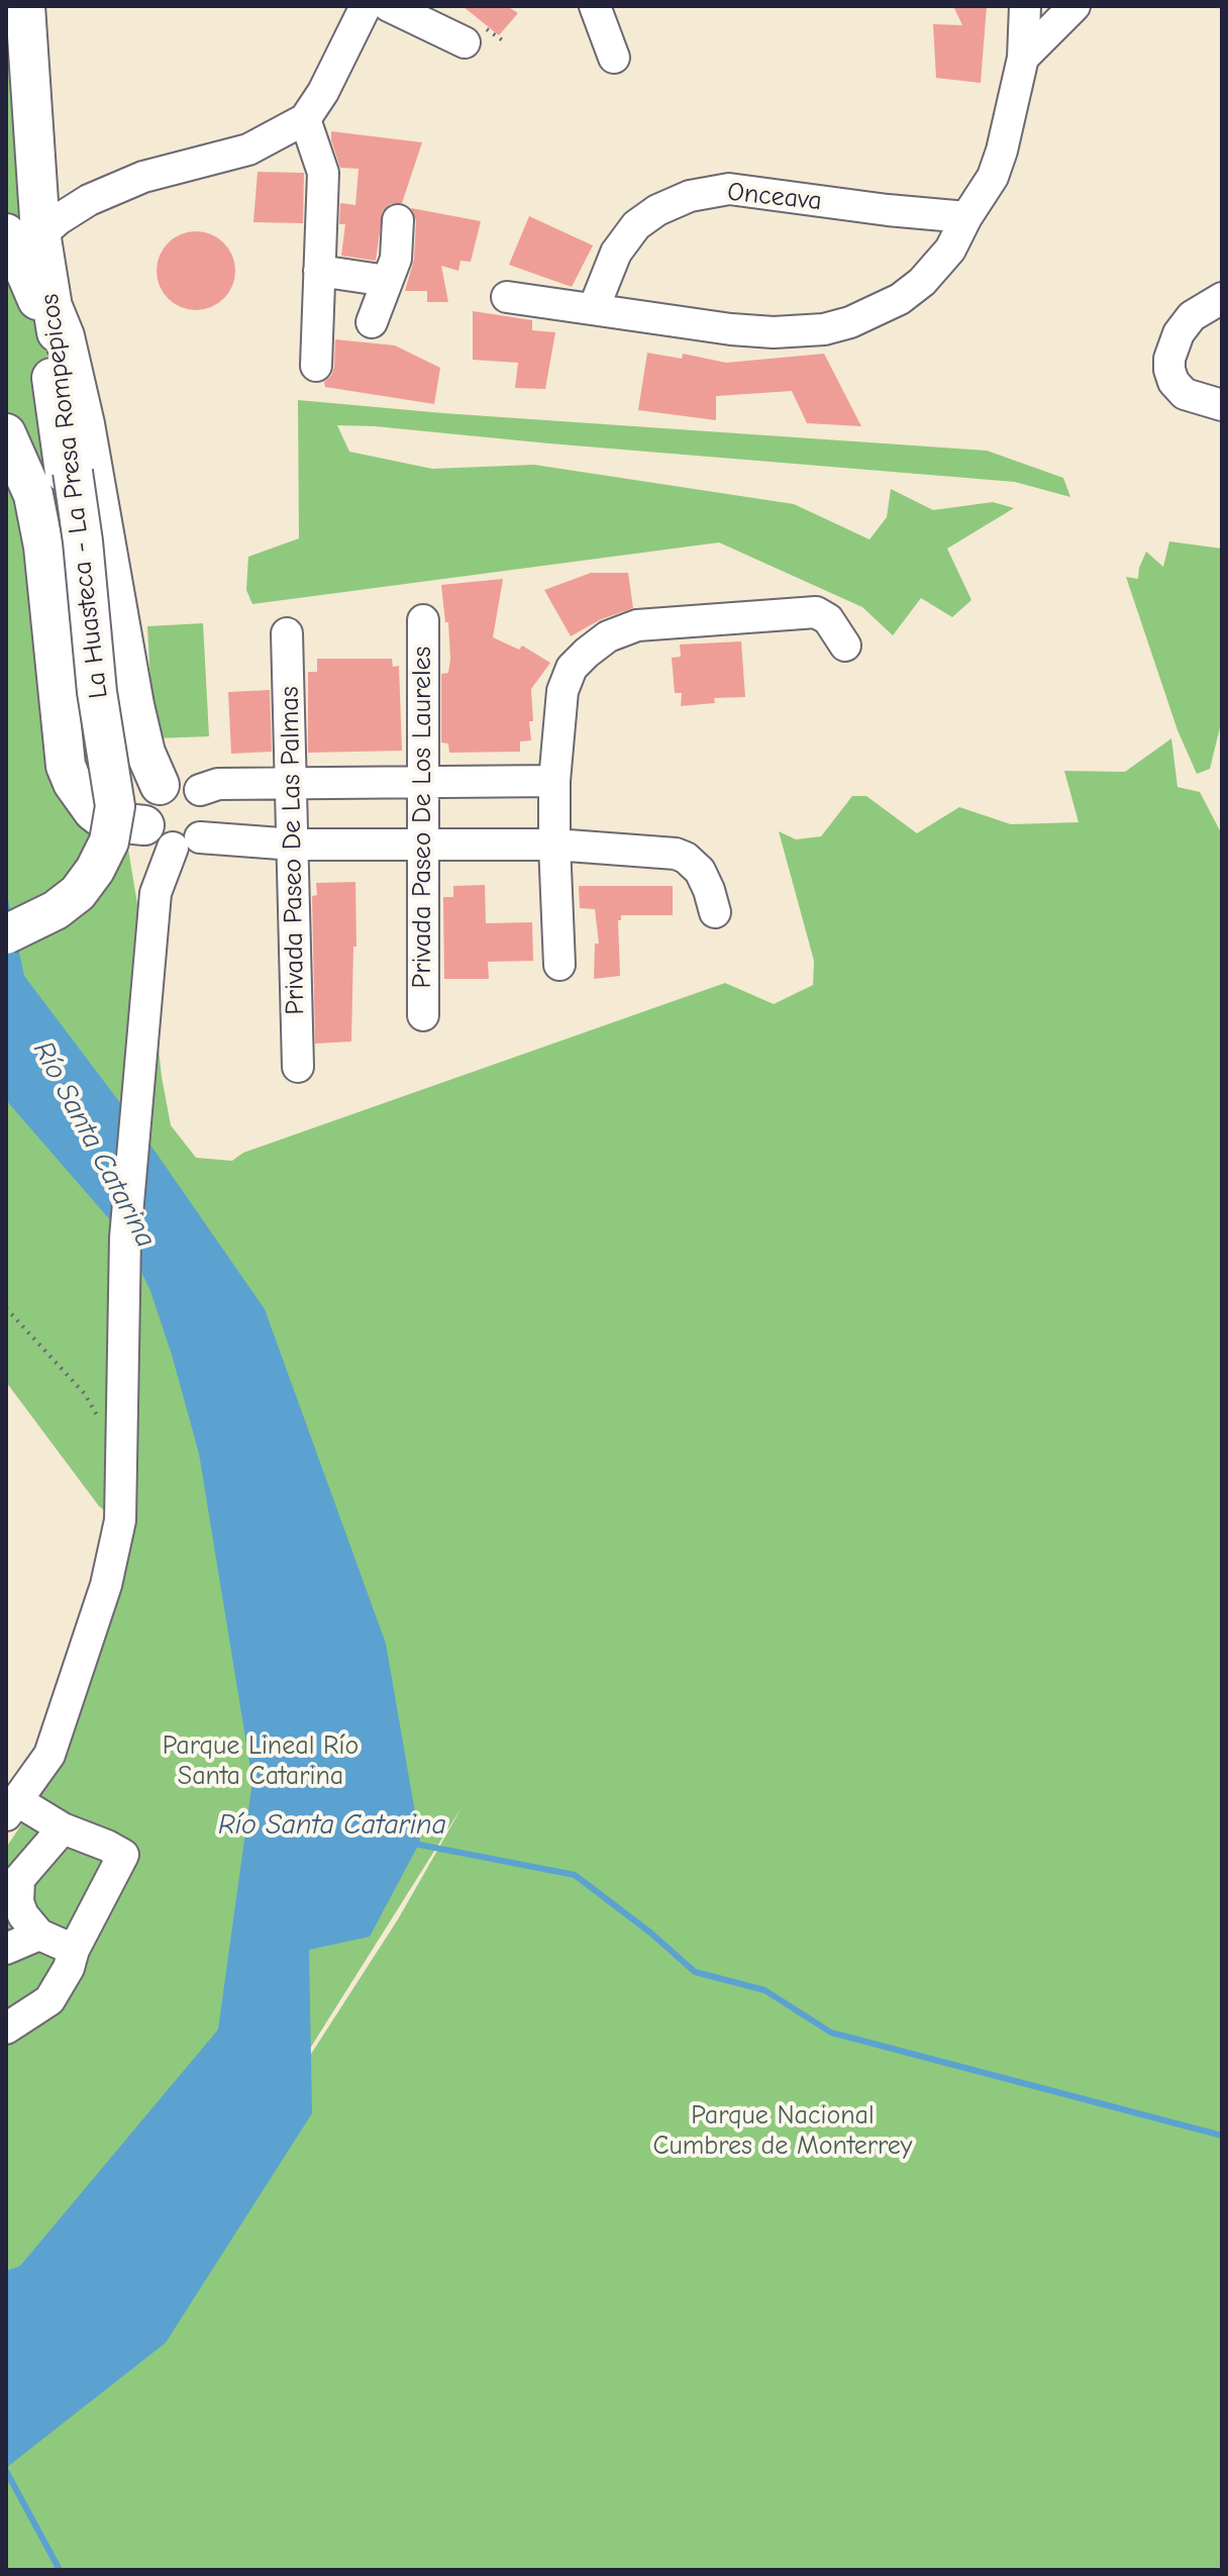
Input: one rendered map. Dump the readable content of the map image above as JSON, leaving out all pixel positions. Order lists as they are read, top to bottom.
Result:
{
  "streets": {
    "main road": ["La Huasteca - La Presa Rompepicos"],
    "street": ["Onceava", "Privada Paseo De Los Laureles", "Privada Paseo De Las Palmas"]
  },
  "water": ["Río Santa Catarina"],
  "parks": ["Parque Lineal Río Santa Catarina", "Parque Nacional Cumbres de Monterrey"]
}
